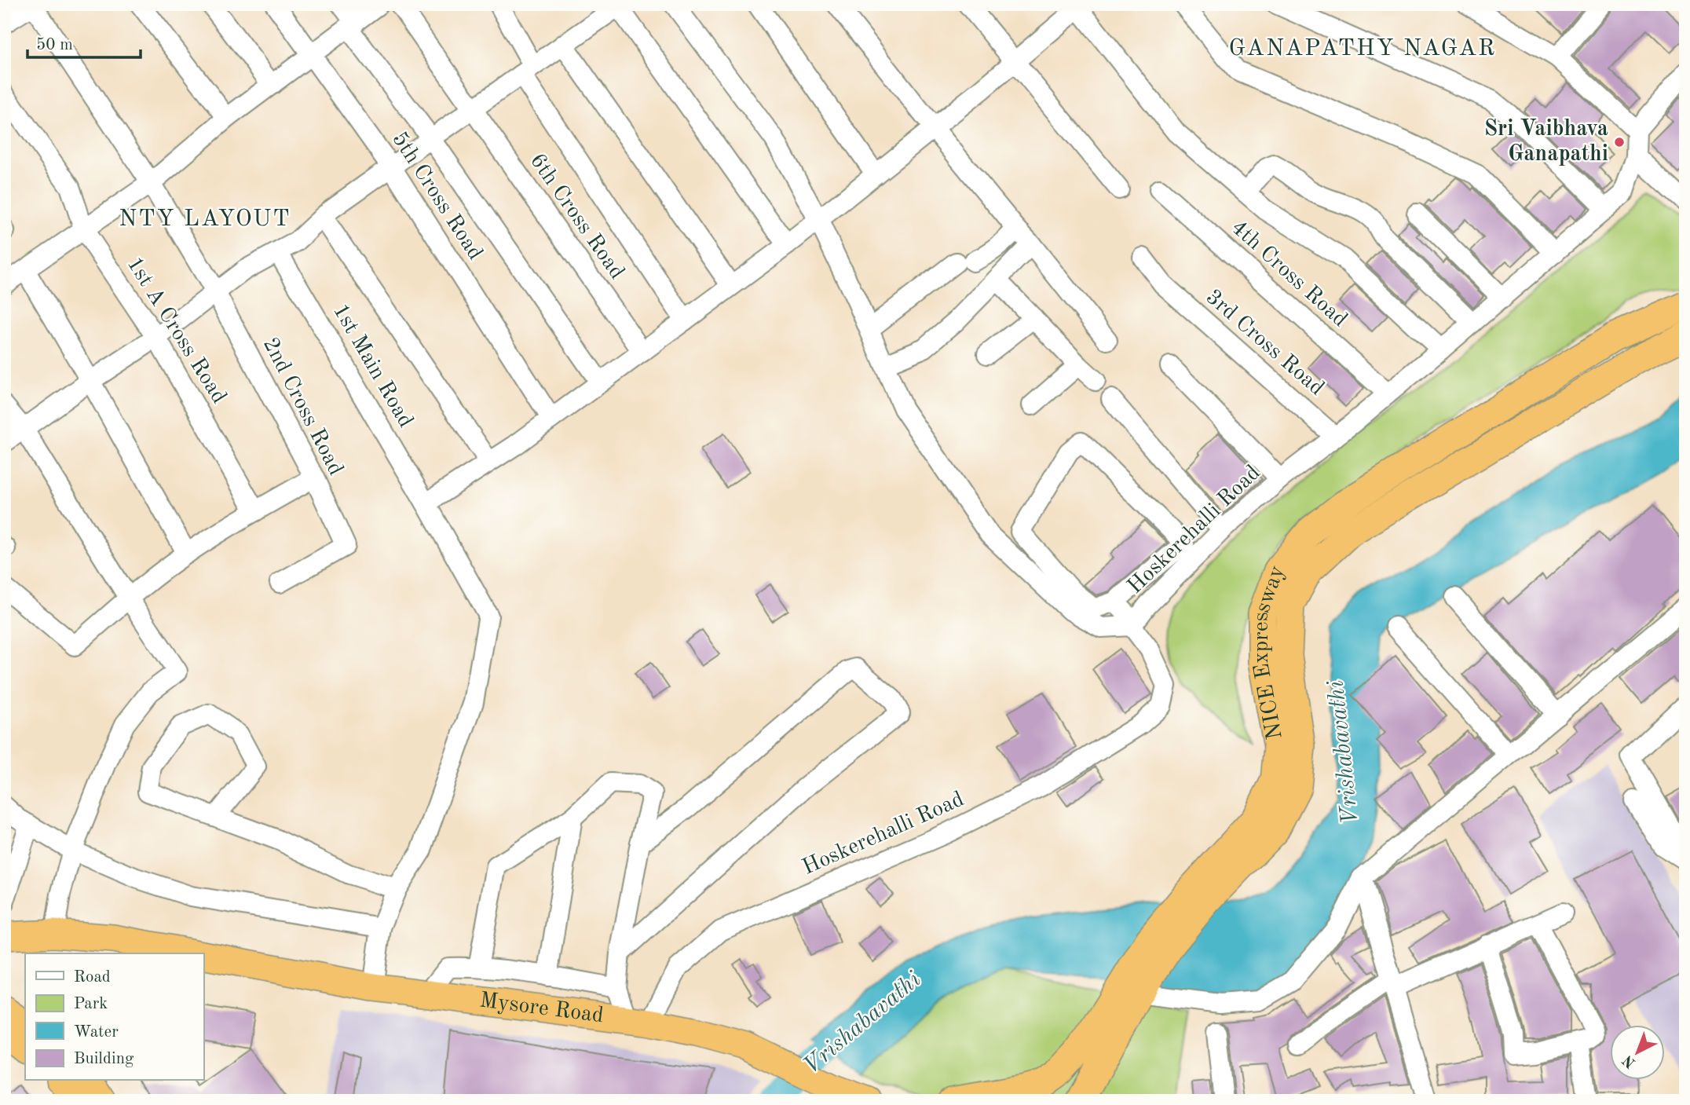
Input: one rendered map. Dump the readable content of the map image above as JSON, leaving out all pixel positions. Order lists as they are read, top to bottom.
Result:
{
  "streets": {
    "highway": ["NICE Expressway", "Mysore Road"],
    "street": [
      "5th Cross Road",
      "6th Cross Road",
      "4th Cross Road",
      "1st A Cross Road",
      "3rd Cross Road",
      "1st Main Road",
      "2nd Cross Road",
      "Hoskerehalli Road"
    ]
  },
  "crossings": [
    ["4th Cross Road", "Hoskerehalli Road"],
    ["3rd Cross Road", "Hoskerehalli Road"],
    ["1st Main Road", "Mysore Road"],
    ["Hoskerehalli Road", "Mysore Road"]
  ],
  "districts": ["GANAPATHY NAGAR", "NTY LAYOUT"],
  "water": ["Vrishabavathi"],
  "places": ["Sri Vaibhava Ganapathi"],
  "legend": [
    "Road",
    "Park",
    "Water",
    "Building"
  ],
  "scale_bar": "50 m",
  "north": "bottom left"
}
